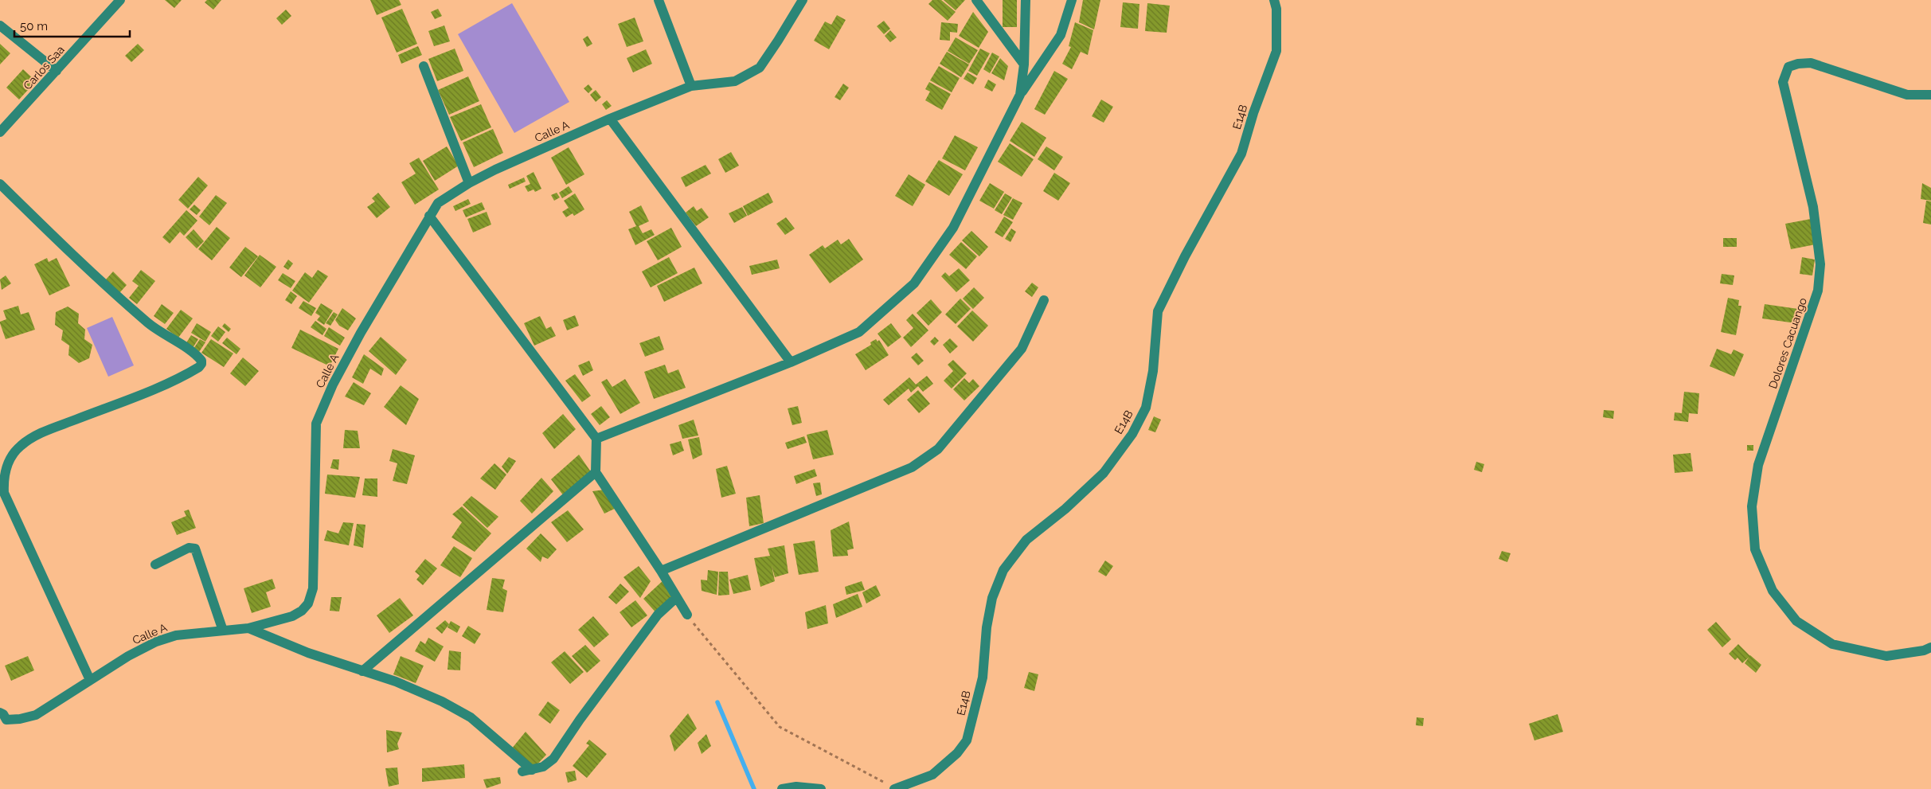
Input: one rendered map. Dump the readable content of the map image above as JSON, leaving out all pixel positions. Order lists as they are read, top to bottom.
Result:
{
  "streets": {
    "street": [
      "Carlos Saa",
      "E14B",
      "Calle A",
      "Dolores Cacuango"
    ]
  },
  "scale_bar": "50 m"
}
